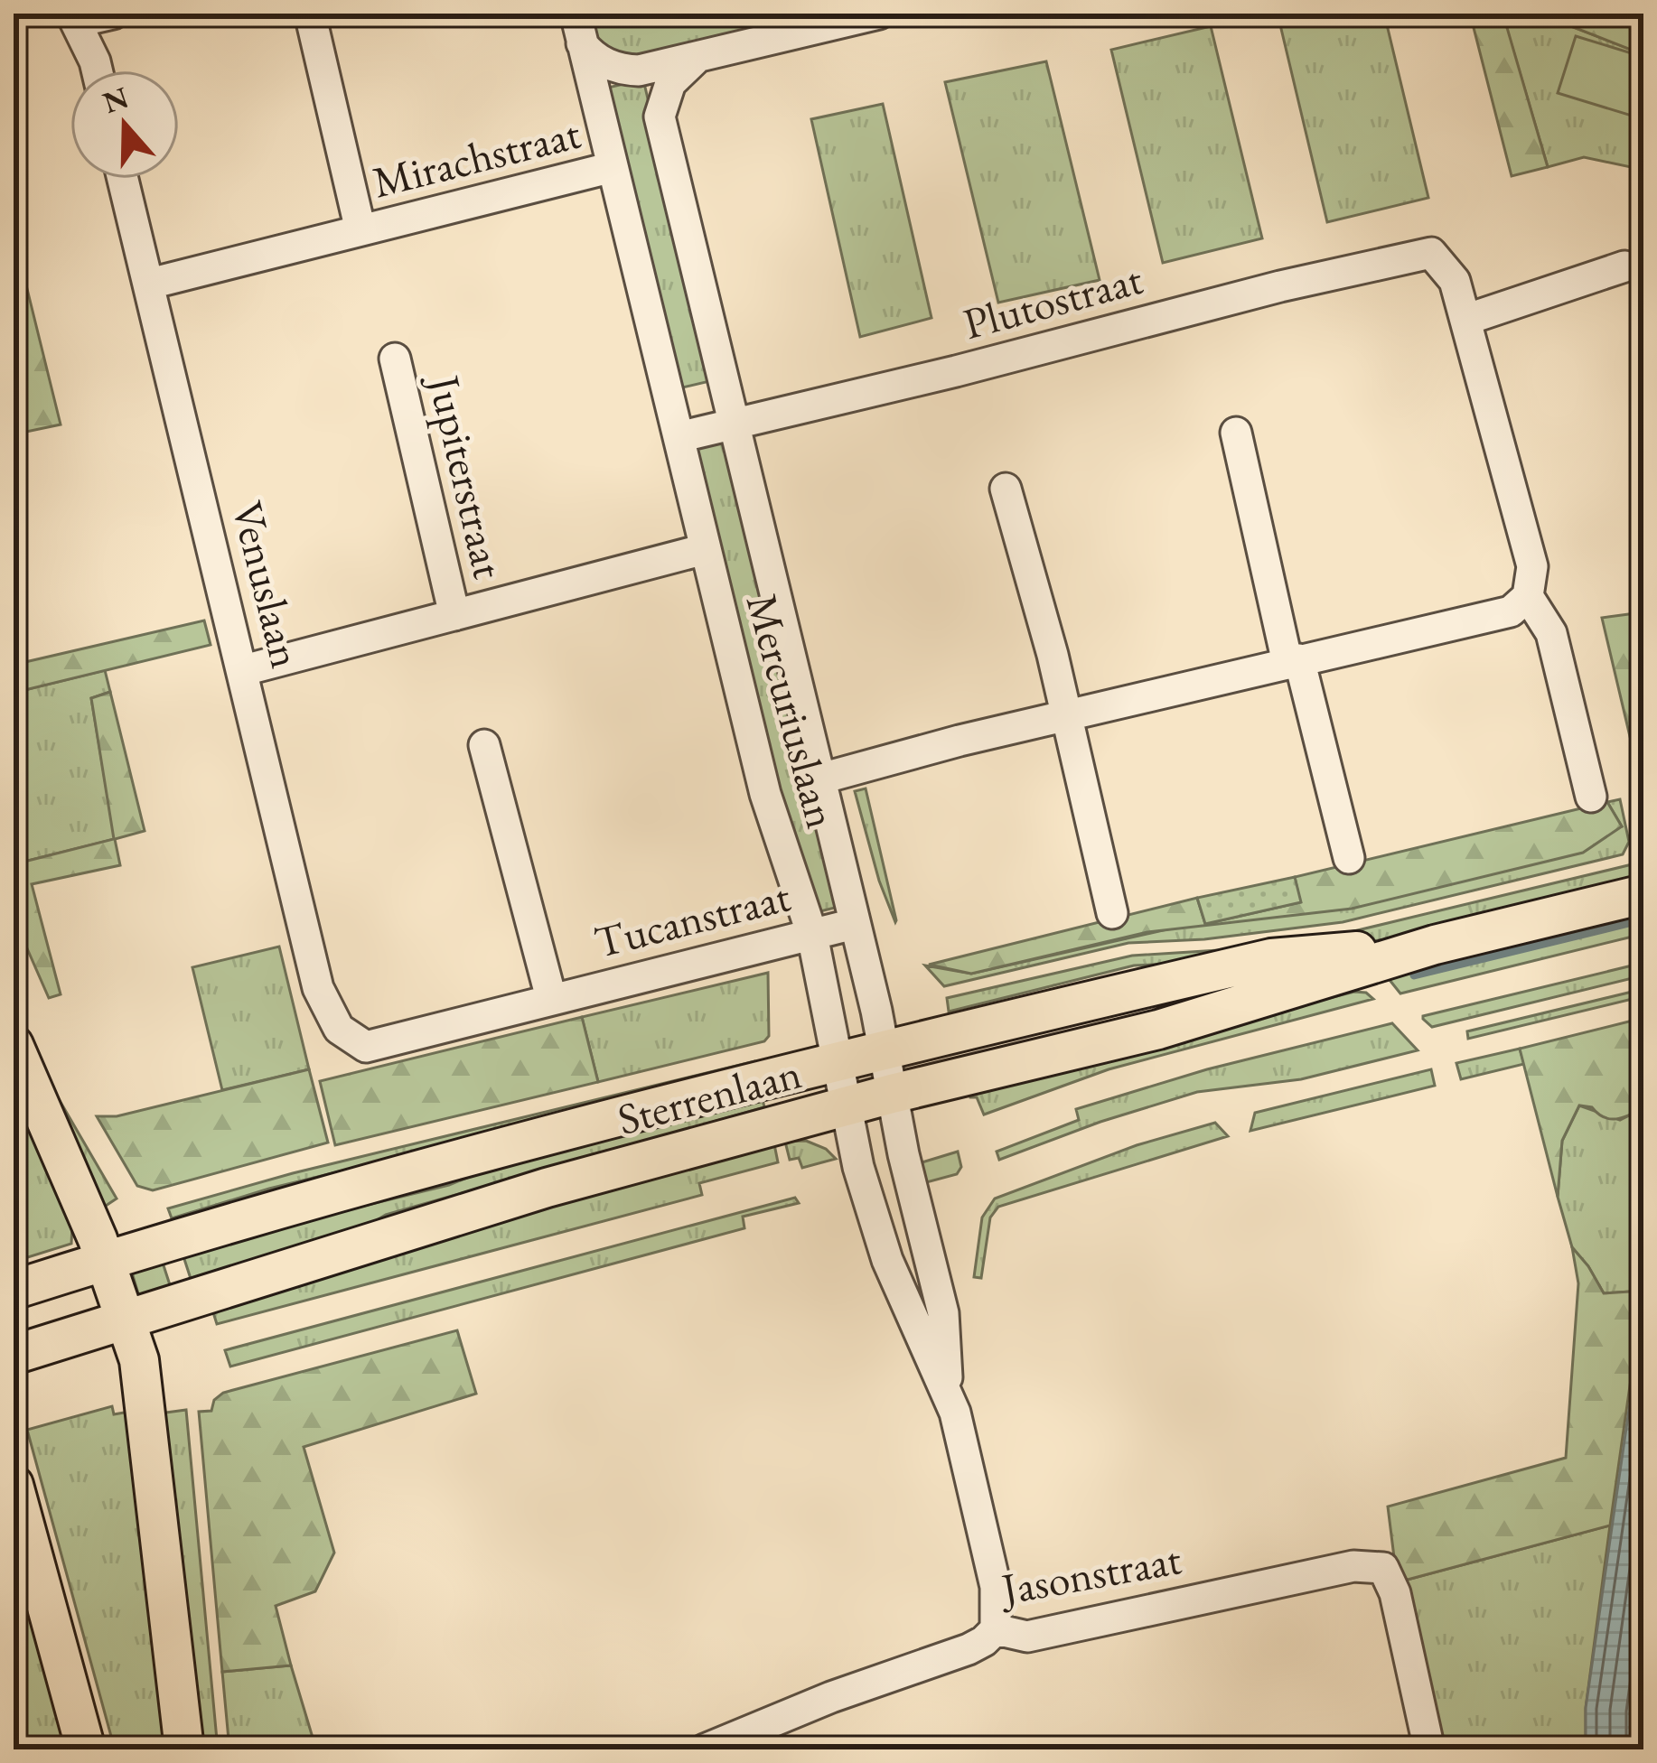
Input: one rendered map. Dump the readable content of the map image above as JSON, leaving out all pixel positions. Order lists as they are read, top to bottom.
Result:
{
  "streets": {
    "main road": ["Sterrenlaan"],
    "street": [
      "Mirachstraat",
      "Plutostraat",
      "Jupiterstraat",
      "Venuslaan",
      "Mercuriuslaan",
      "Tucanstraat",
      "Jasonstraat"
    ]
  },
  "crossings": [
    ["Mirachstraat", "Venuslaan"],
    ["Mirachstraat", "Mercuriuslaan"],
    ["Plutostraat", "Mercuriuslaan"],
    ["Jupiterstraat", "Venuslaan"],
    ["Jupiterstraat", "Mercuriuslaan"],
    ["Venuslaan", "Tucanstraat"],
    ["Mercuriuslaan", "Tucanstraat"],
    ["Mercuriuslaan", "Sterrenlaan"],
    ["Mercuriuslaan", "Jasonstraat"]
  ],
  "north": "top"
}
